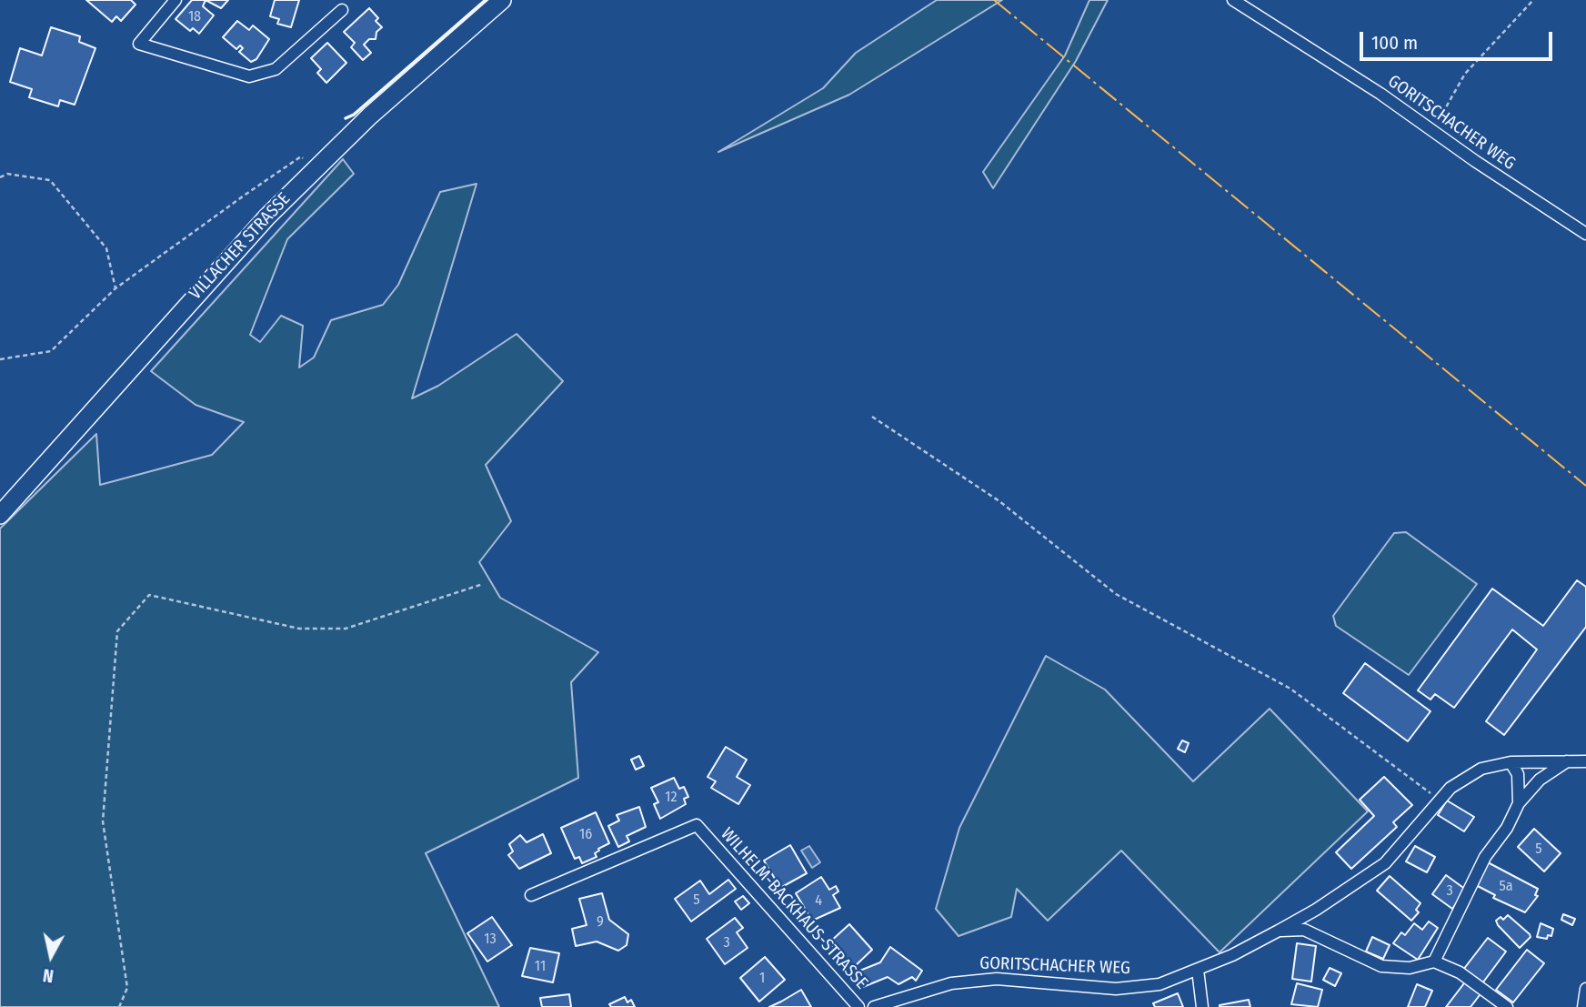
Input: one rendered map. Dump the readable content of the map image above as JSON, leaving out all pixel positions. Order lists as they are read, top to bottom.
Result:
{
  "streets": {
    "main road": ["VILLACHER STRASSE"],
    "street": ["GORITSCHACHER WEG", "WILHELM-BACKHAUS-STRASSE"]
  },
  "house_numbers": [
    "18",
    "12",
    "16",
    "5",
    "5a",
    "3",
    "5",
    "4",
    "9",
    "13",
    "3",
    "11",
    "1"
  ],
  "scale_bar": "100 m",
  "north": "bottom"
}
